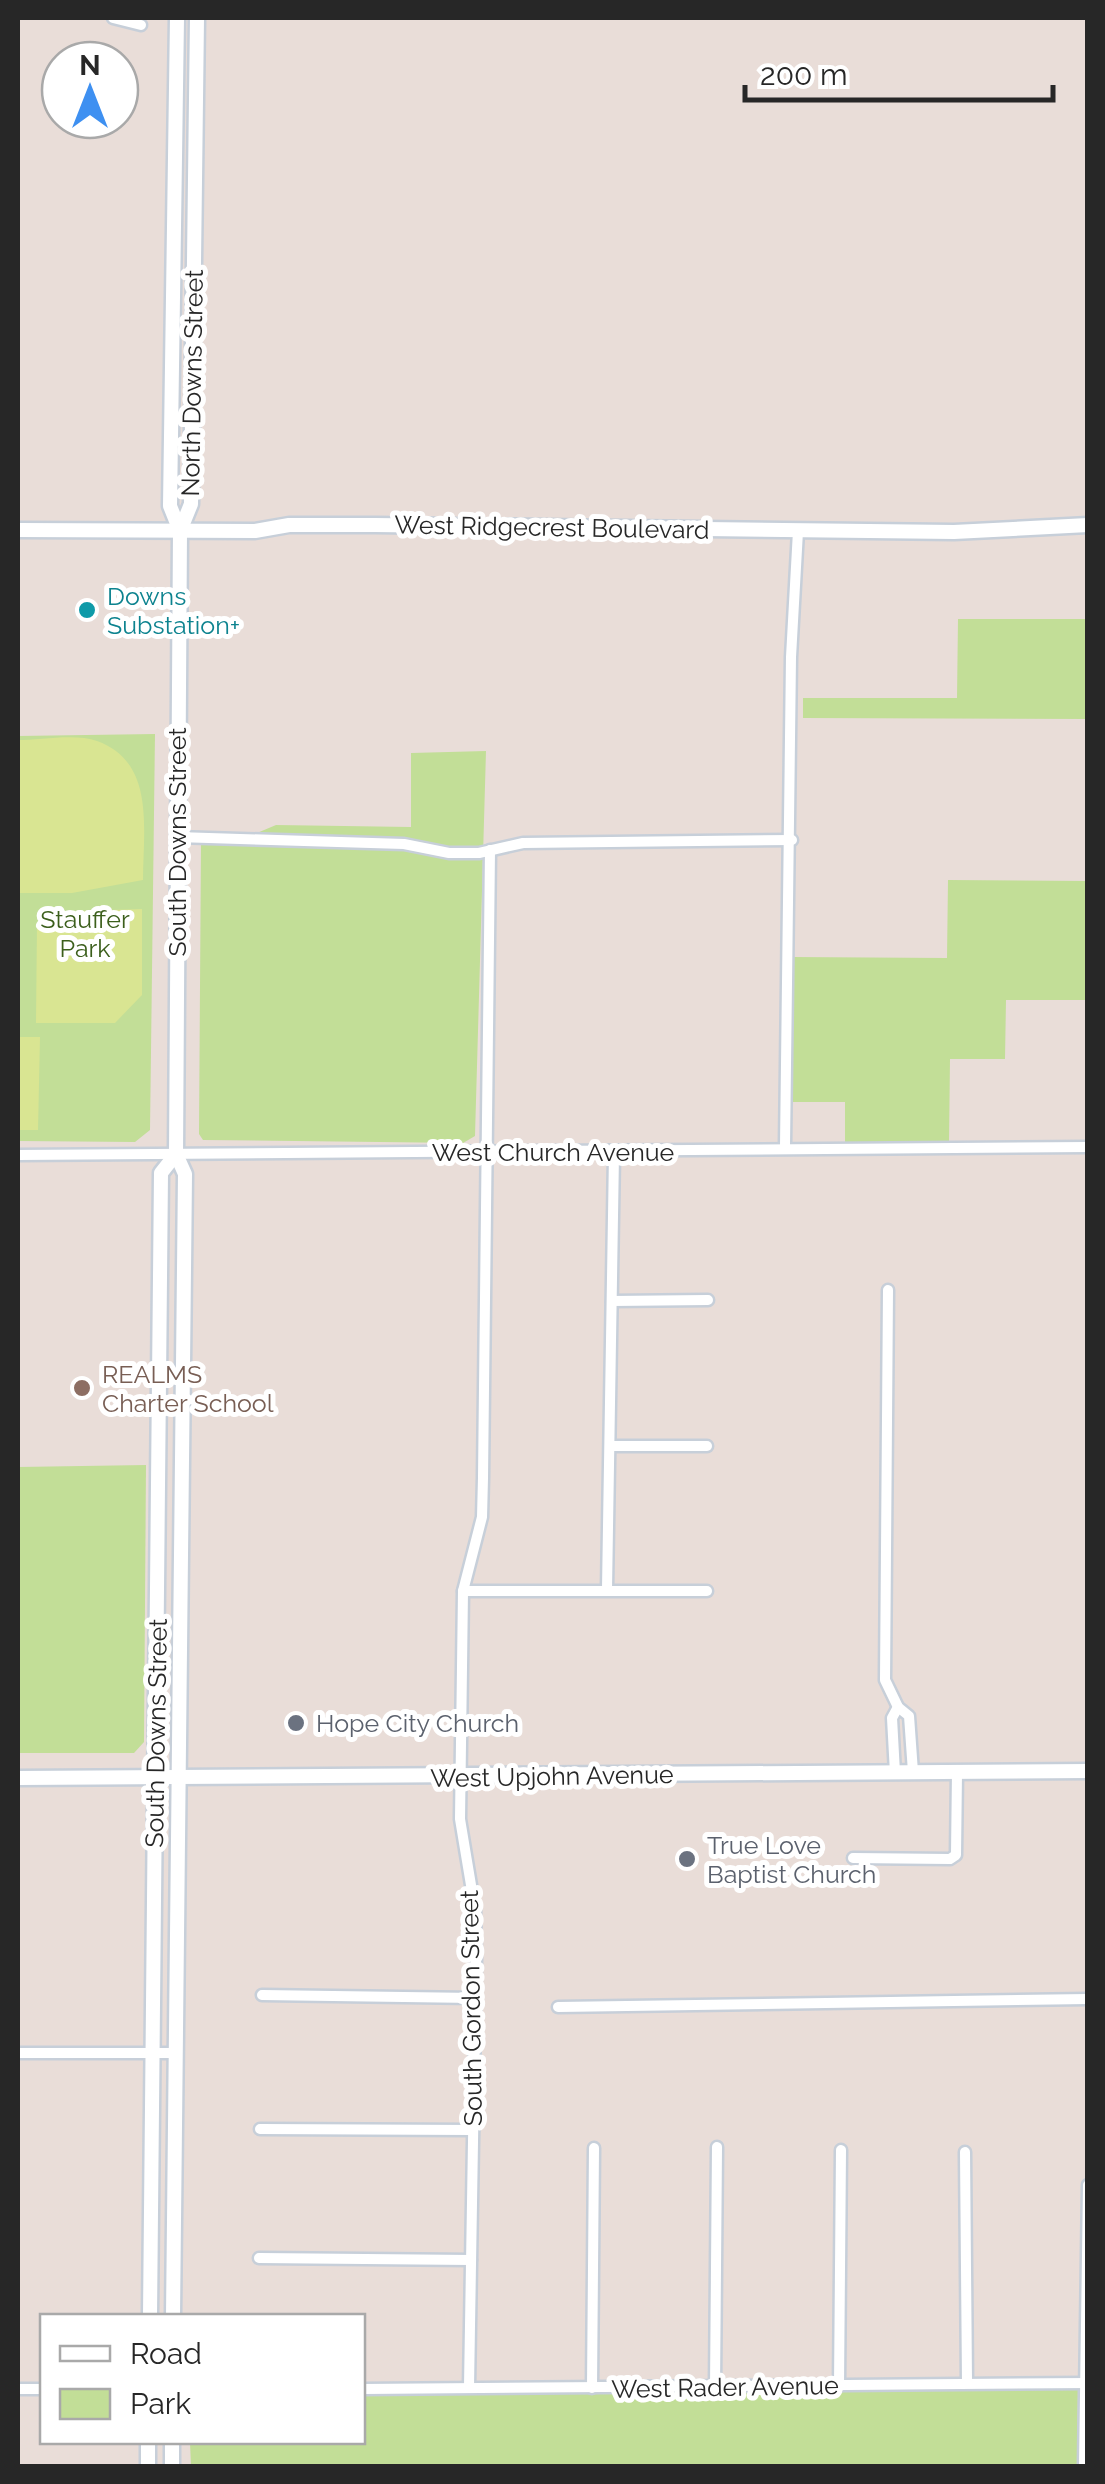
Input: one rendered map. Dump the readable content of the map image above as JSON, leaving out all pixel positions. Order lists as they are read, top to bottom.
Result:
{
  "streets": {
    "main road": [
      "North Downs Street",
      "West Ridgecrest Boulevard",
      "South Downs Street",
      "West Upjohn Avenue"
    ],
    "street": ["West Church Avenue", "South Gordon Street", "West Rader Avenue"]
  },
  "crossings": [
    ["North Downs Street", "West Ridgecrest Boulevard"],
    ["North Downs Street", "South Downs Street"],
    ["West Ridgecrest Boulevard", "South Downs Street"],
    ["South Downs Street", "West Church Avenue"],
    ["South Downs Street", "West Upjohn Avenue"],
    ["West Church Avenue", "South Gordon Street"],
    ["West Upjohn Avenue", "South Gordon Street"],
    ["South Gordon Street", "West Rader Avenue"]
  ],
  "parks": ["Stauffer Park"],
  "places": [
    "Downs Substation+",
    "REALMS Charter School",
    "Hope City Church",
    "True Love Baptist Church"
  ],
  "legend": ["Road", "Park"],
  "scale_bar": "200 m",
  "north": "top"
}
